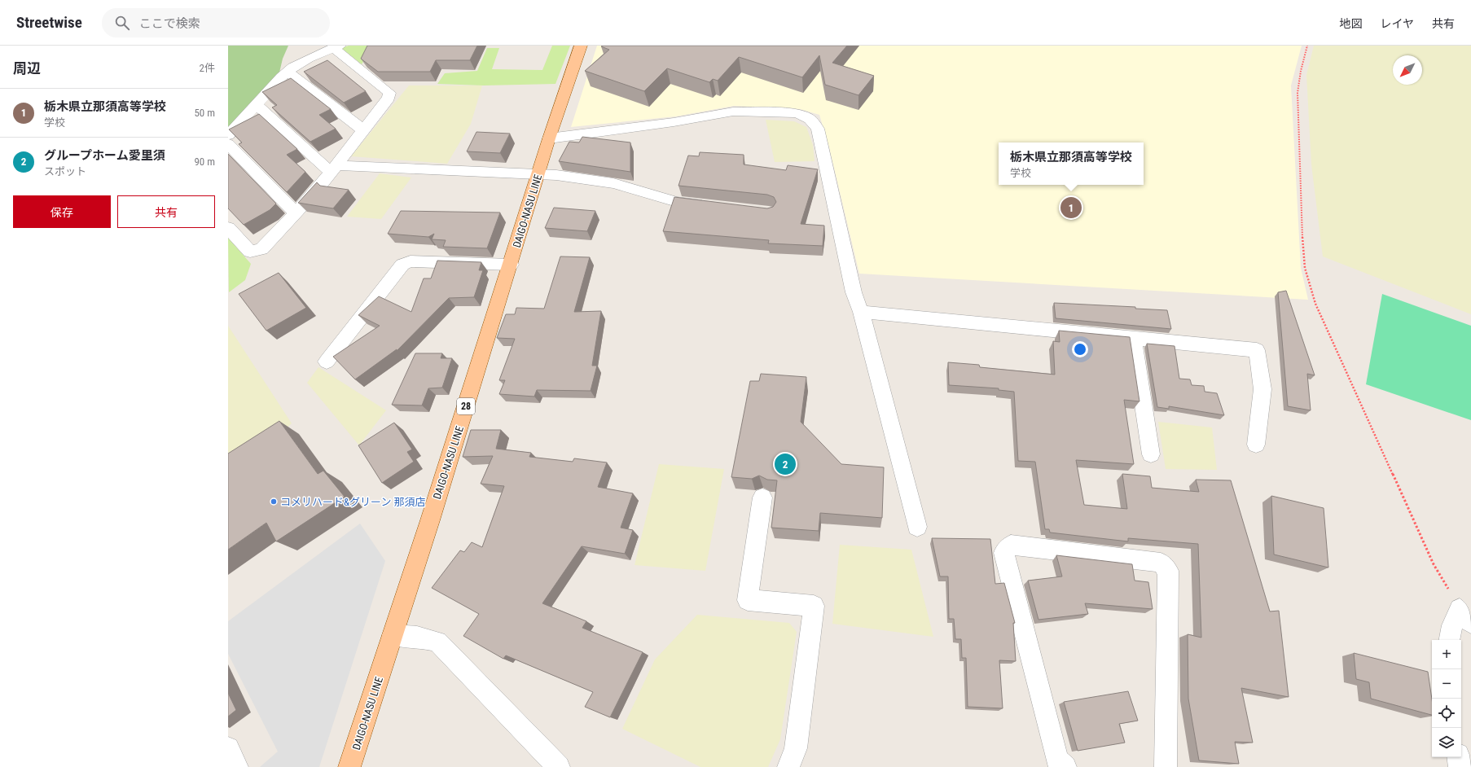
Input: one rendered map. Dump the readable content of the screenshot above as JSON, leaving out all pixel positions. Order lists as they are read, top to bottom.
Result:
{
  "streets": {
    "main road": ["DAIGO-NASU LINE", "28"]
  },
  "places": ["コメリハード&グリーン 那須店"],
  "north": "bottom left",
  "page": {
    "header": "Streetwise",
    "search": "ここで検索",
    "nav": ["地図", "レイヤ", "共有"],
    "heading": ["周辺", "2件"],
    "list": [
      {
        "mark": "1",
        "name": "栃木県立那須高等学校",
        "note": "学校",
        "value": "50 m"
      },
      {
        "mark": "2",
        "name": "グループホーム愛里須",
        "note": "スポット",
        "value": "90 m"
      }
    ],
    "popup": ["栃木県立那須高等学校", "学校"],
    "buttons": ["保存", "共有"],
    "pins": ["1", "2"],
    "map_buttons": ["+", "−"]
  }
}
